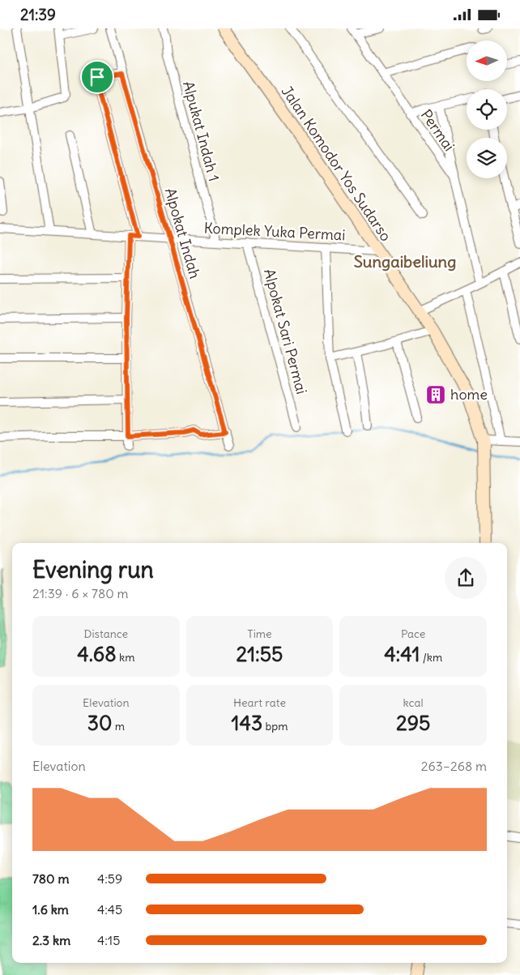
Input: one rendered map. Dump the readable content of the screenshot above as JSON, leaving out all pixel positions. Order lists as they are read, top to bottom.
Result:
{
  "streets": {
    "street": [
      "Permai",
      "Alpukat Indah 1",
      "Jalan Komodor Yos Sudarso",
      "Komplek Yuka Permai",
      "Alpokat Indah",
      "Alpokat Sari Permai"
    ]
  },
  "crossings": [
    ["Alpukat Indah 1", "Komplek Yuka Permai"],
    ["Jalan Komodor Yos Sudarso", "Komplek Yuka Permai"],
    ["Komplek Yuka Permai", "Alpokat Indah"],
    ["Komplek Yuka Permai", "Alpokat Sari Permai"]
  ],
  "districts": ["Sungaibeliung"],
  "places": {
    "building": ["home"]
  },
  "north": "left",
  "page": {
    "status": "21:39",
    "heading": ["Evening run", "21:39 · 6 × 780 m"],
    "stats": [
      ["Distance", "4.68 km"],
      ["Time", "21:55"],
      ["Pace", "4:41 /km"],
      ["Elevation", "30 m"],
      ["Heart rate", "143 bpm"],
      ["kcal", "295"]
    ],
    "chart": ["Elevation", "263–268 m"],
    "list": [
      {
        "name": "780 m",
        "note": "4:59"
      },
      {
        "name": "1.6 km",
        "note": "4:45"
      },
      {
        "name": "2.3 km",
        "note": "4:15"
      }
    ]
  }
}
